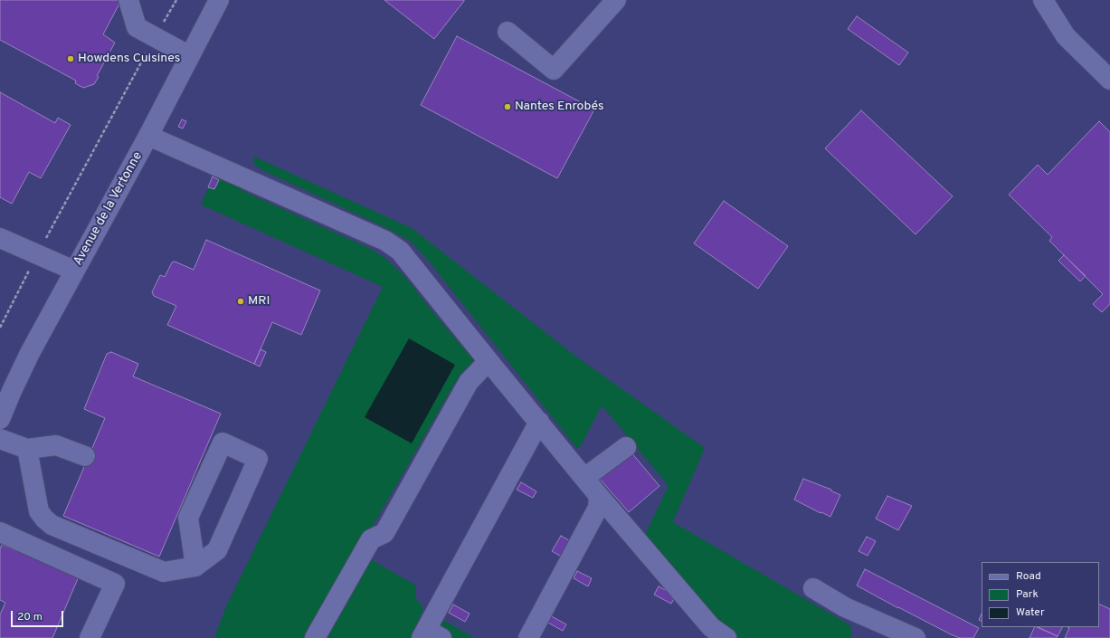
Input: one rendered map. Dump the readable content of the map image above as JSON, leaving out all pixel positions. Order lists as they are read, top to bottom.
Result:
{
  "streets": {
    "street": ["Avenue de la Vertonne"]
  },
  "places": ["Howdens Cuisines", "Nantes Enrobés", "MRI"],
  "legend": ["Road", "Park", "Water"],
  "scale_bar": "20 m"
}
